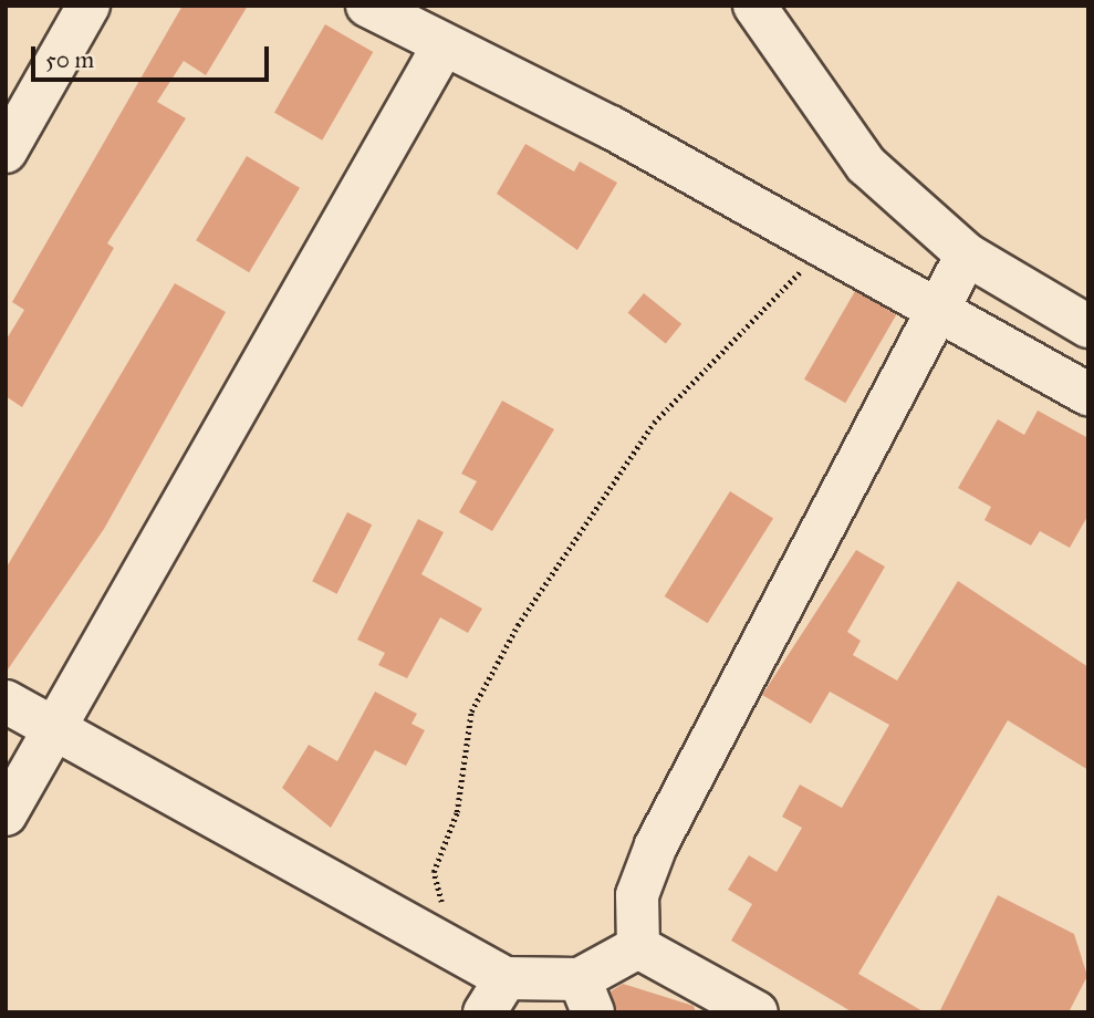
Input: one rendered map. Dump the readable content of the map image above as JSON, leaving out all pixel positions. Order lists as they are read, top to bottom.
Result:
{
  "scale_bar": "50 m"
}
